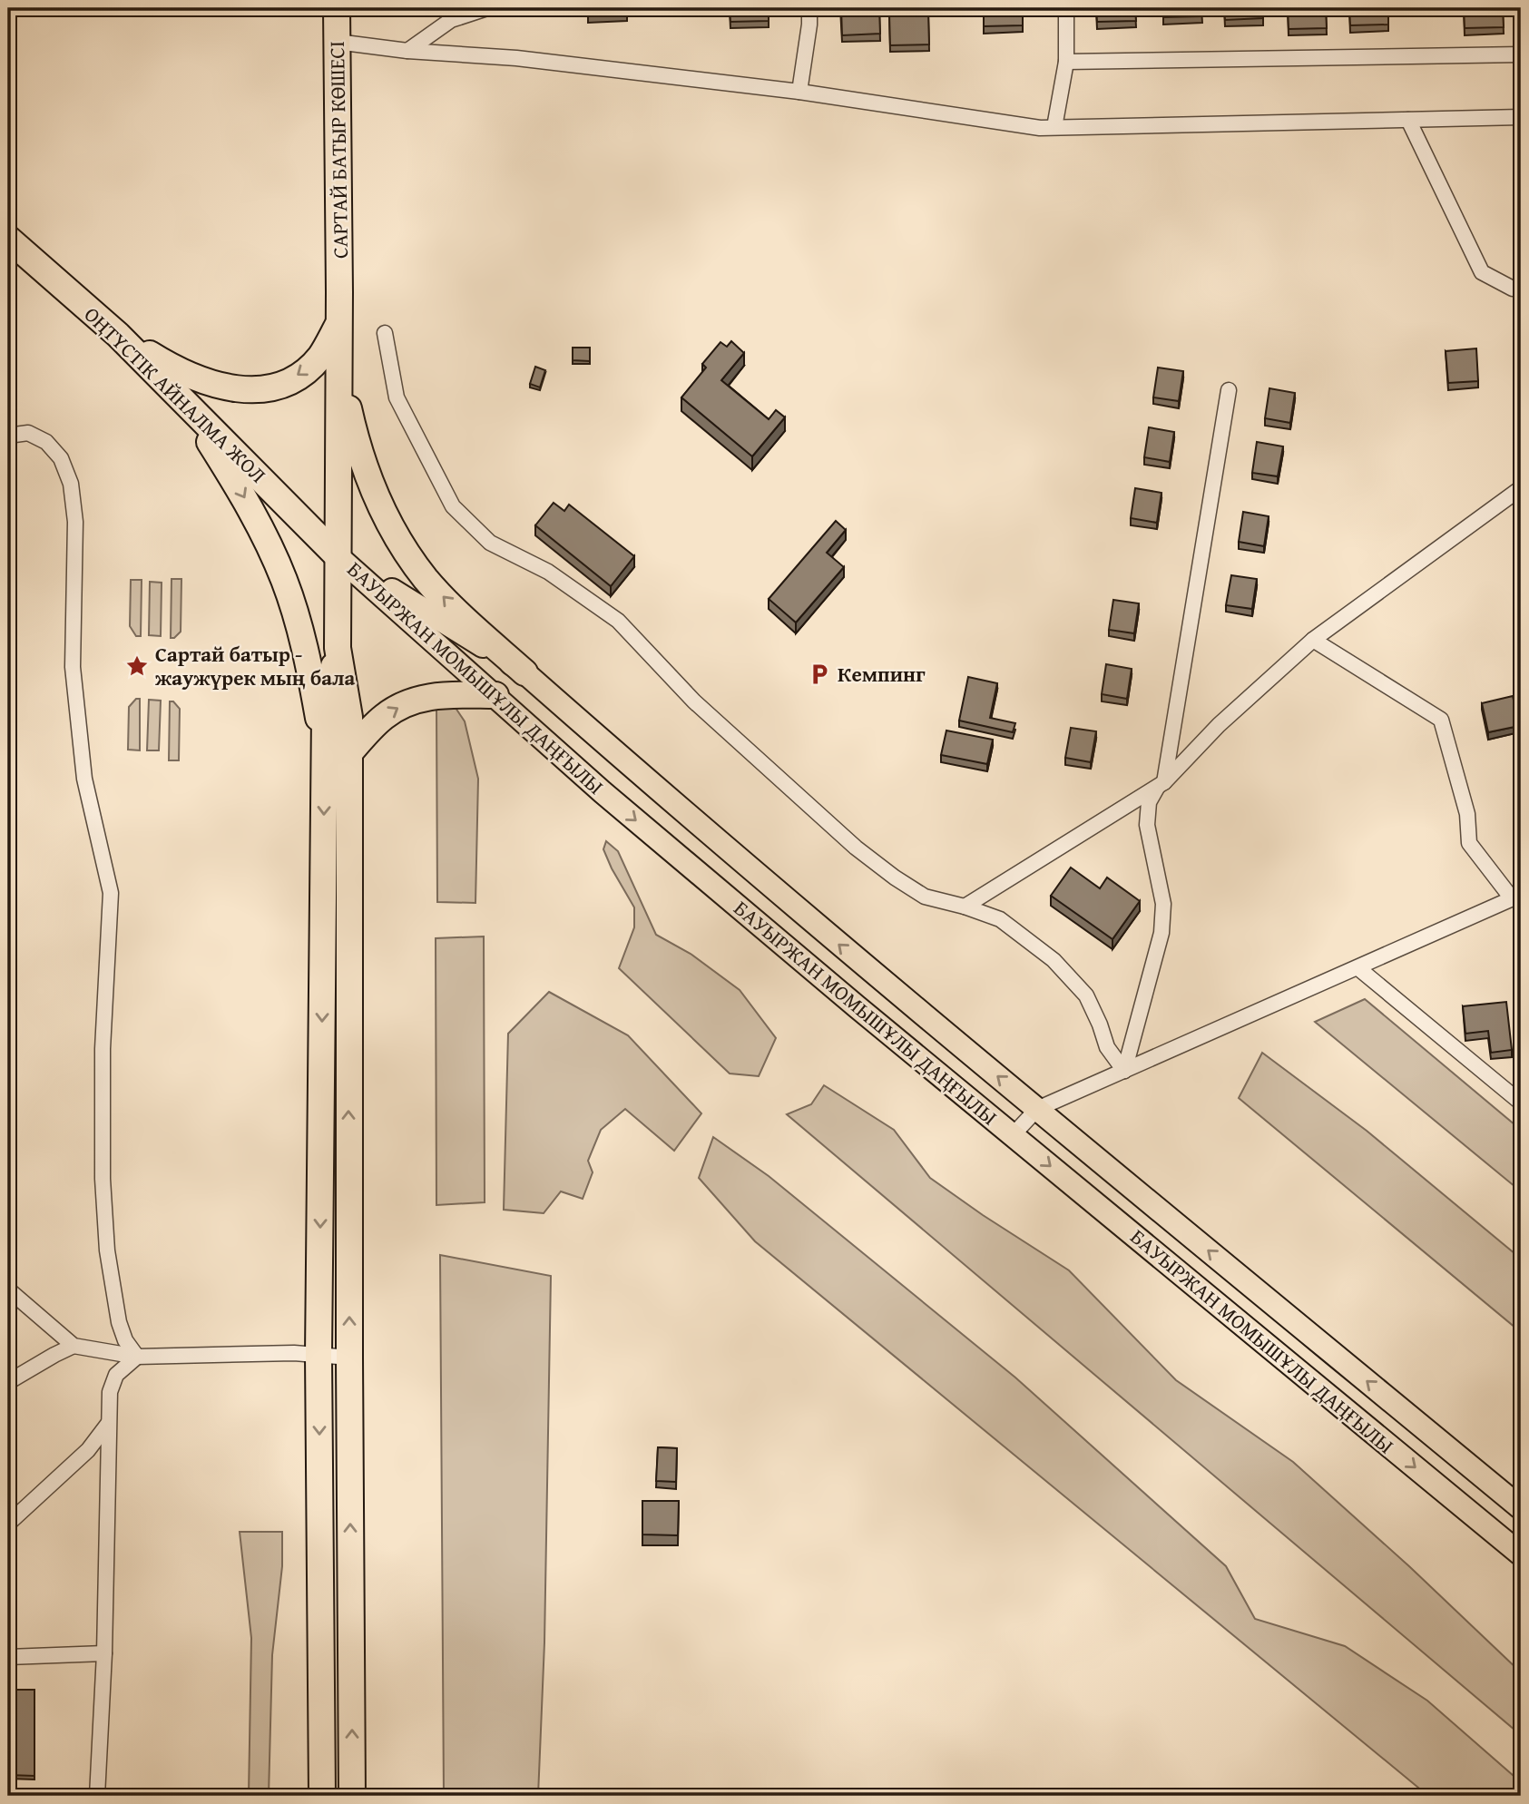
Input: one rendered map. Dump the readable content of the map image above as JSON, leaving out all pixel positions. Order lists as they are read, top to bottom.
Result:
{
  "streets": {
    "highway": ["САРТАЙ БАТЫР КӨШЕСІ", "ОҢТҮСТІК АЙНАЛМА ЖОЛ"],
    "main road": ["БАУЫРЖАН МОМЫШҰЛЫ ДАҢҒЫЛЫ"]
  },
  "crossings": [
    ["ОҢТҮСТІК АЙНАЛМА ЖОЛ", "БАУЫРЖАН МОМЫШҰЛЫ ДАҢҒЫЛЫ"]
  ],
  "places": {
    "place": ["Сартай батыр - жаужүрек мың бала"],
    "parking": ["Кемпинг"]
  }
}
